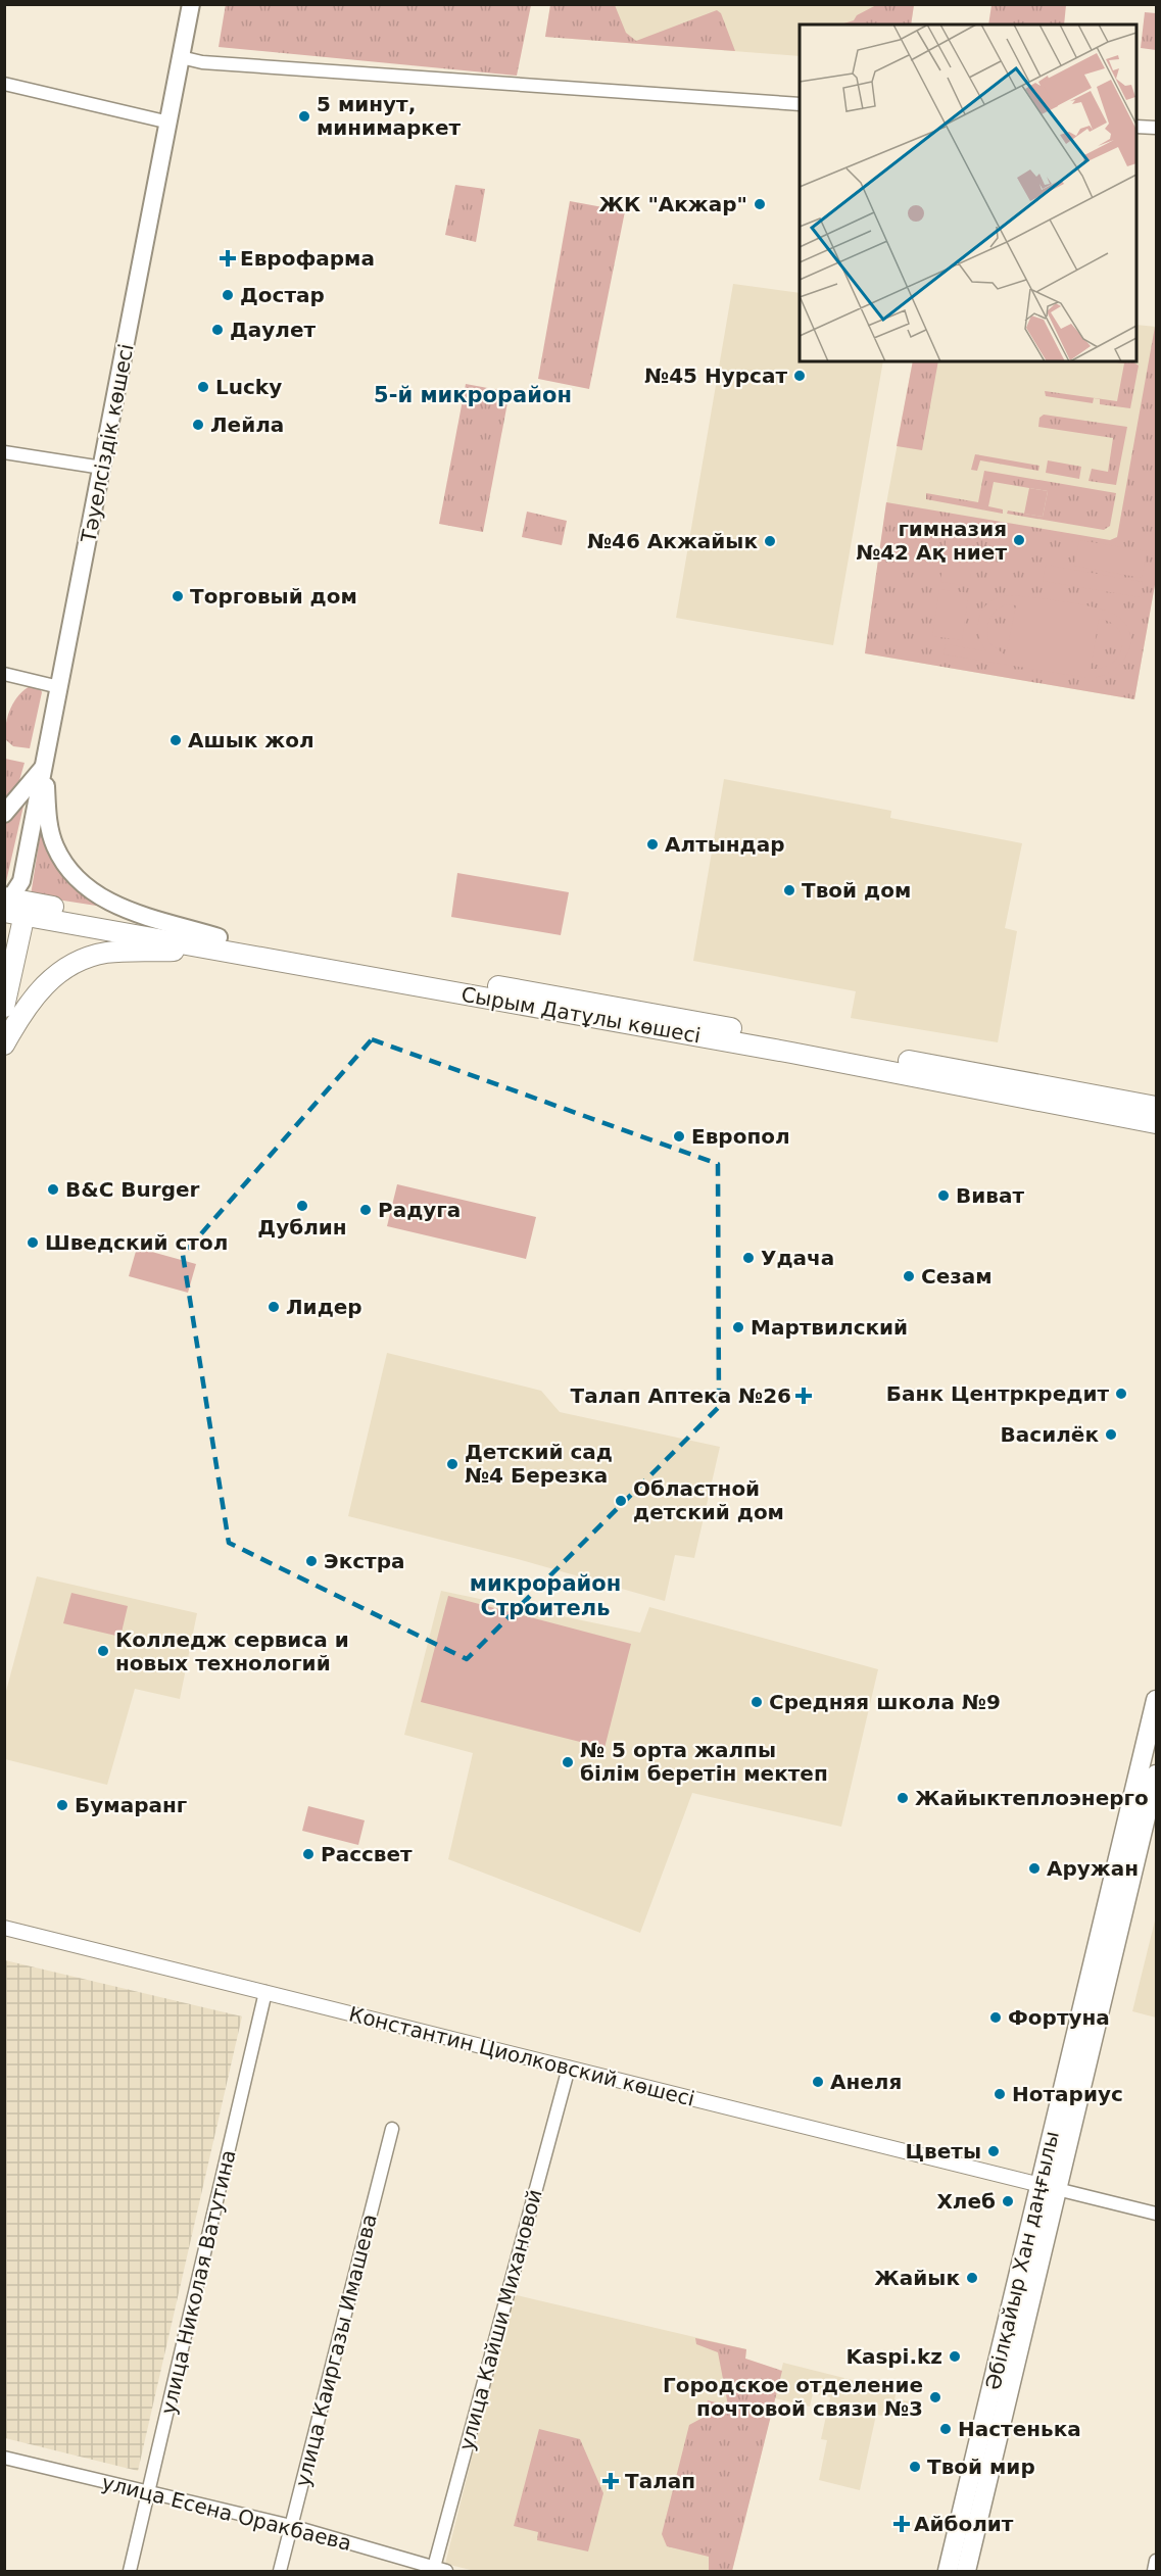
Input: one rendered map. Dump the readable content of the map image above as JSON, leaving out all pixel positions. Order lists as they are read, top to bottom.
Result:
{
  "streets": {
    "highway": ["Сырым Датұлы көшесі"],
    "main road": ["Тәуелсіздік көшесі", "Әбілқайыр Хан даңғылы"],
    "street": [
      "Константин Циолковский көшесі",
      "улица Николая Ватутина",
      "улица Кайши Михановой",
      "улица Каиргазы Имашева",
      "улица Есена Оракбаева"
    ]
  },
  "crossings": [
    ["Тәуелсіздік көшесі", "Сырым Датұлы көшесі"],
    ["Константин Циолковский көшесі", "Әбілқайыр Хан даңғылы"],
    ["Константин Циолковский көшесі", "улица Николая Ватутина"],
    ["Константин Циолковский көшесі", "улица Кайши Михановой"],
    ["улица Николая Ватутина", "улица Есена Оракбаева"],
    ["улица Кайши Михановой", "улица Есена Оракбаева"],
    ["улица Каиргазы Имашева", "улица Есена Оракбаева"]
  ],
  "districts": ["5-й микрорайон", "микрорайон Строитель"],
  "places": {
    "other": [
      "5 минут, минимаркет",
      "ЖК \"Акжар\"",
      "Достар",
      "Даулет",
      "№45 Нурсат",
      "Lucky",
      "Лейла",
      "гимназия №42 Ақ ниет",
      "№46 Акжайык",
      "Торговый дом",
      "Ашык жол",
      "Алтындар",
      "Твой дом",
      "Европол",
      "B&C Burger",
      "Виват",
      "Дублин",
      "Радуга",
      "Шведский стол",
      "Удача",
      "Сезам",
      "Лидер",
      "Мартвилский",
      "Банк Центркредит",
      "Василёк",
      "Детский сад №4 Березка",
      "Областной детский дом",
      "Экстра",
      "Колледж сервиса и новых технологий",
      "Средняя школа №9",
      "№ 5 орта жалпы білім беретін мектеп",
      "Жайыктеплоэнерго",
      "Бумаранг",
      "Рассвет",
      "Аружан",
      "Фортуна",
      "Анеля",
      "Нотариус",
      "Цветы",
      "Хлеб",
      "Жайык",
      "Kaspi.kz",
      "Городское отделение почтовой связи №3",
      "Настенька",
      "Твой мир"
    ],
    "health": [
      "Еврофарма",
      "Талап Аптека №26",
      "Талап",
      "Айболит"
    ]
  }
}
